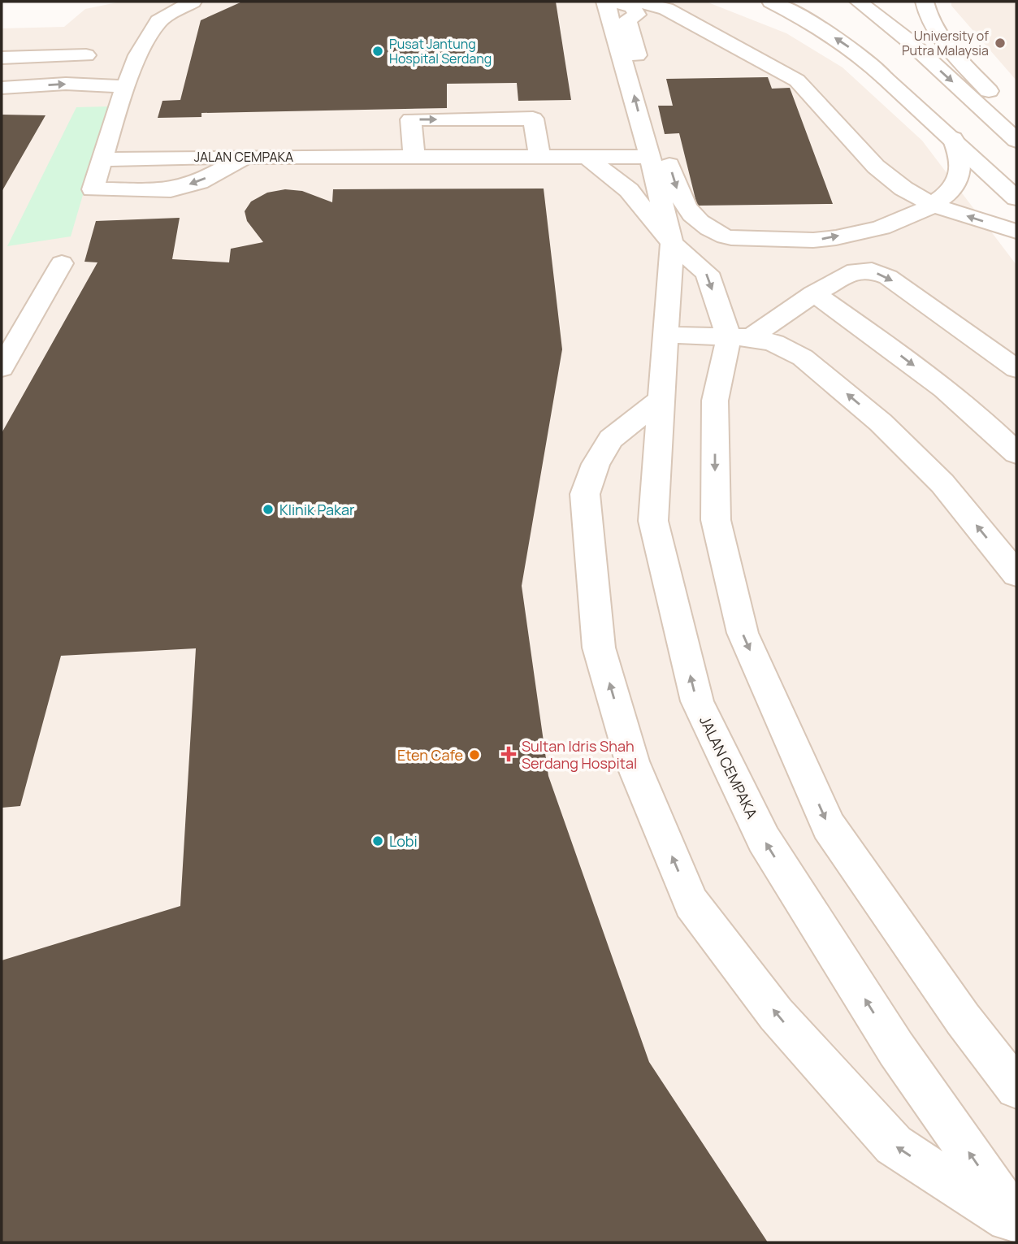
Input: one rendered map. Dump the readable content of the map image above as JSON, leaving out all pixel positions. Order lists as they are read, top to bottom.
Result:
{
  "streets": {
    "main road": ["JALAN CEMPAKA"]
  },
  "places": {
    "other": [
      "University of Putra Malaysia",
      "Pusat Jantung Hospital Serdang",
      "Klinik Pakar",
      "Eten Cafe",
      "Lobi"
    ],
    "health": ["Sultan Idris Shah Serdang Hospital"]
  }
}
